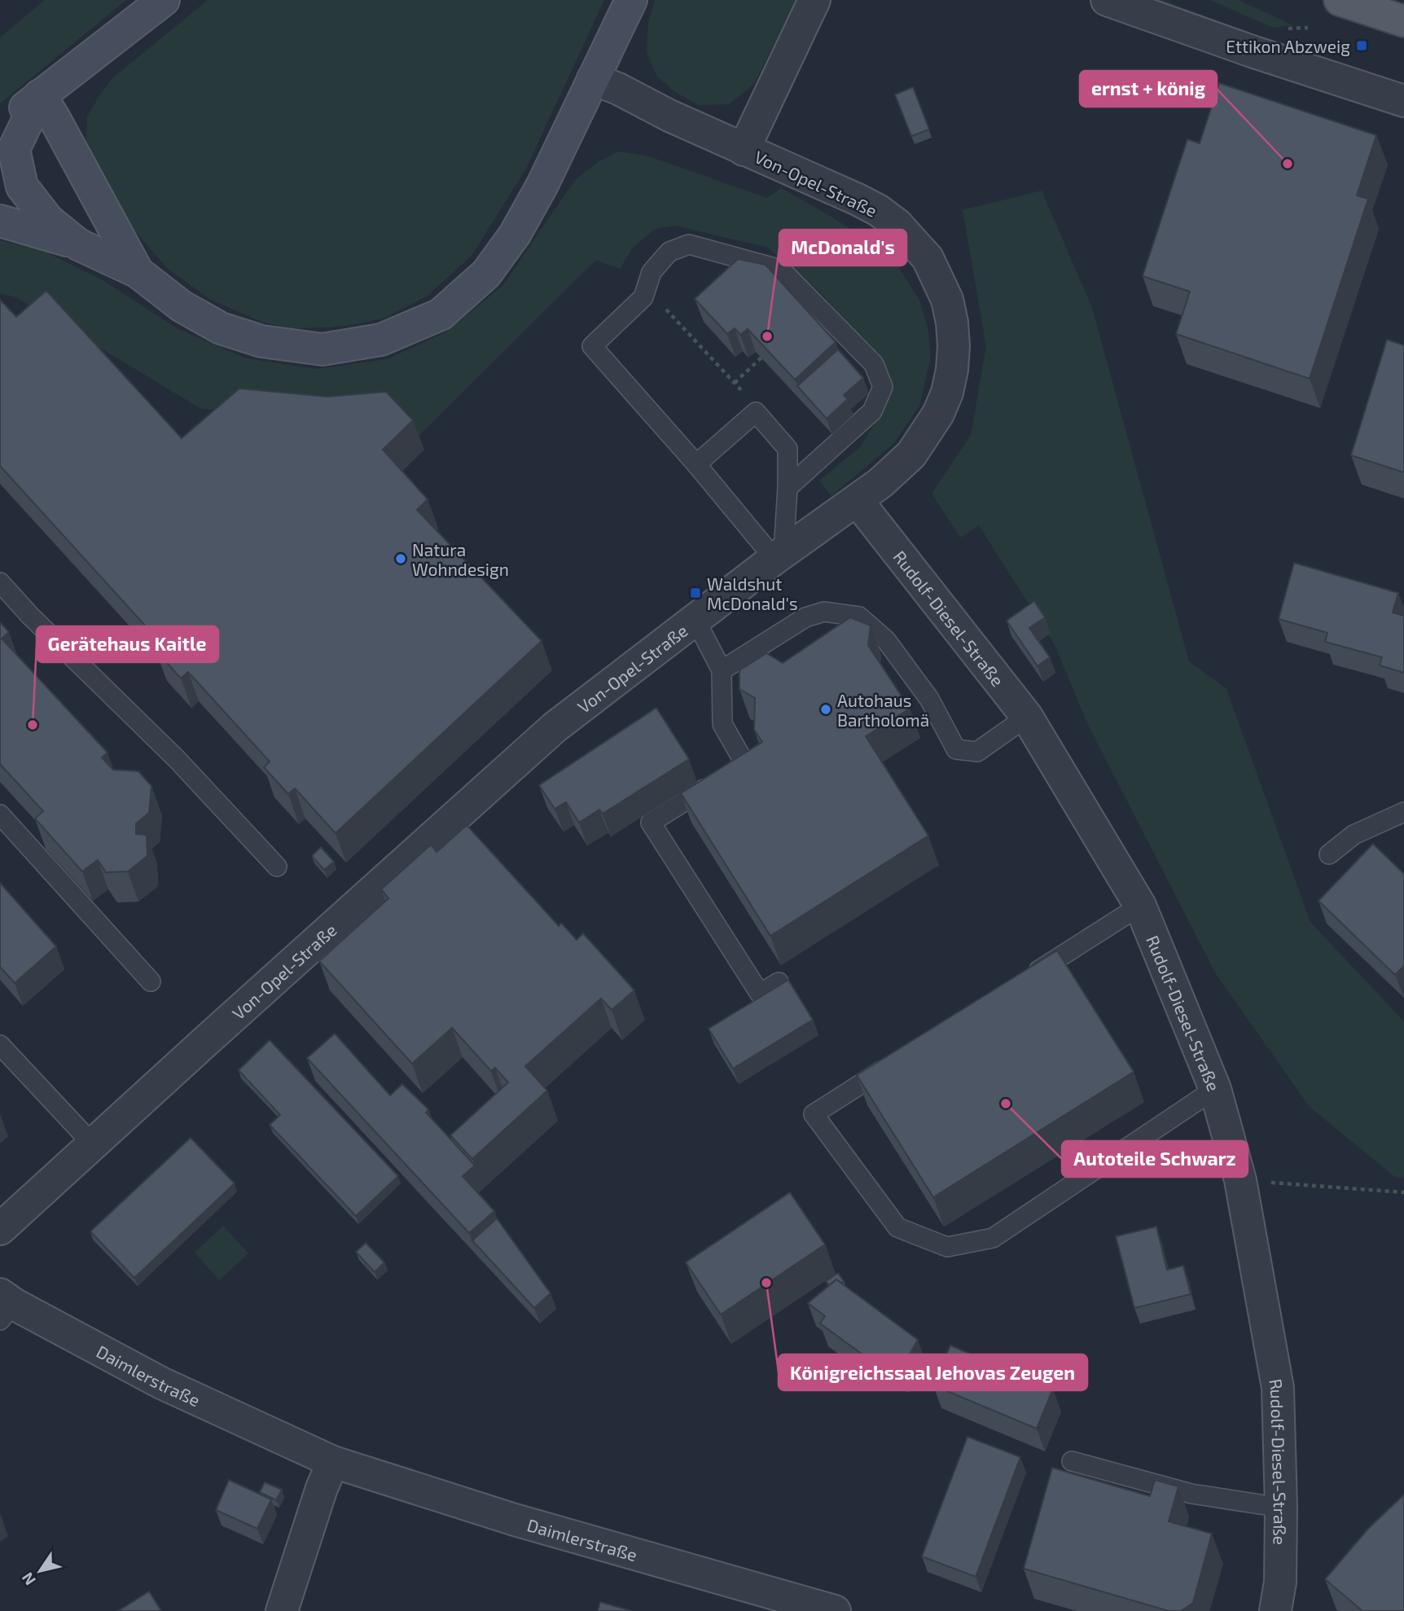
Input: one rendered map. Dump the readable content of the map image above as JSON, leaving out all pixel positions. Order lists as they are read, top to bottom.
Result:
{
  "streets": {
    "street": ["Von-Opel-Straße", "Rudolf-Diesel-Straße", "Daimlerstraße"]
  },
  "crossings": [
    ["Von-Opel-Straße", "Rudolf-Diesel-Straße"]
  ],
  "places": {
    "transit": ["Ettikon Abzweig", "Waldshut McDonald's"],
    "other": [
      "ernst + könig",
      "McDonald's",
      "Natura Wohndesign",
      "Autohaus Bartholomä",
      "Gerätehaus Kaitle",
      "Autoteile Schwarz",
      "Königreichssaal Jehovas Zeugen"
    ]
  },
  "north": "bottom left"
}
